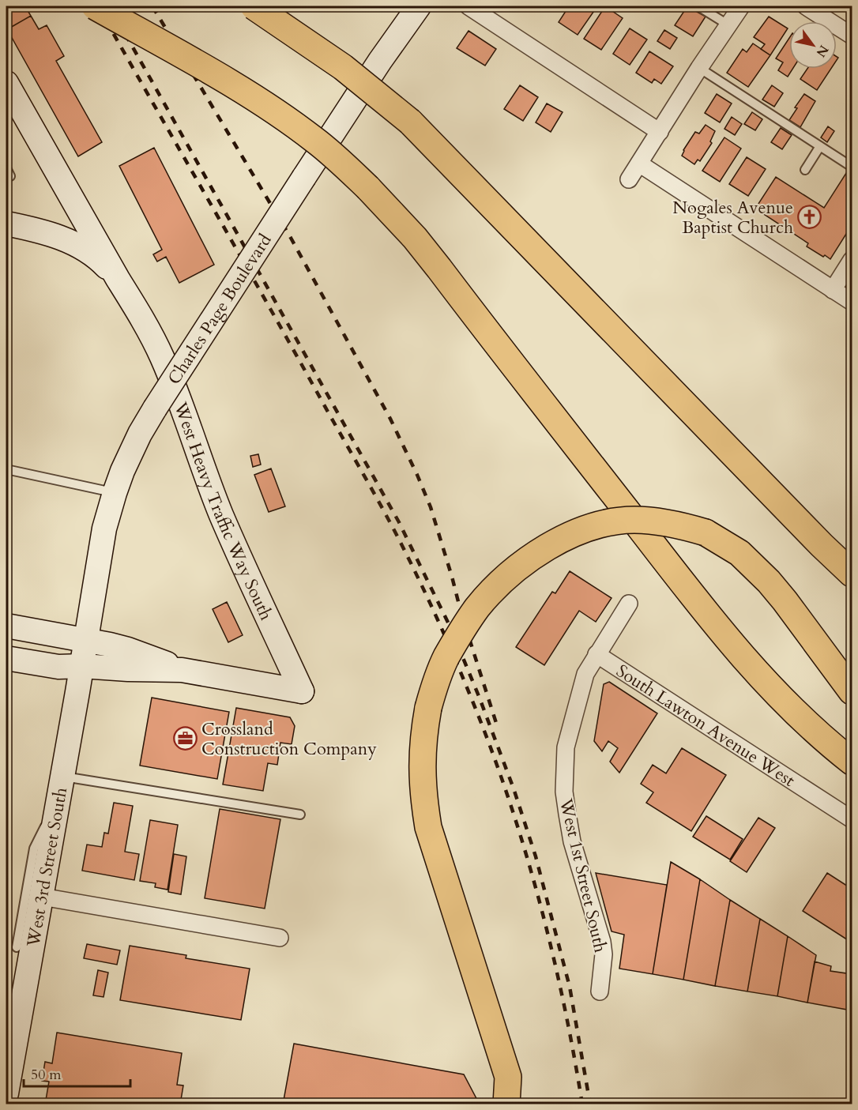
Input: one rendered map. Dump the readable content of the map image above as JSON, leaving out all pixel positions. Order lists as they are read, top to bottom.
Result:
{
  "streets": {
    "main road": ["Charles Page Boulevard", "West Heavy Traffic Way South", "West 3rd Street South"],
    "street": ["South Lawton Avenue West", "West 1st Street South"]
  },
  "crossings": [
    ["Charles Page Boulevard", "West 3rd Street South"],
    ["South Lawton Avenue West", "West 1st Street South"]
  ],
  "places": {
    "church": ["Nogales Avenue Baptist Church"],
    "office": ["Crossland Construction Company"]
  },
  "scale_bar": "50 m",
  "north": "bottom right"
}
